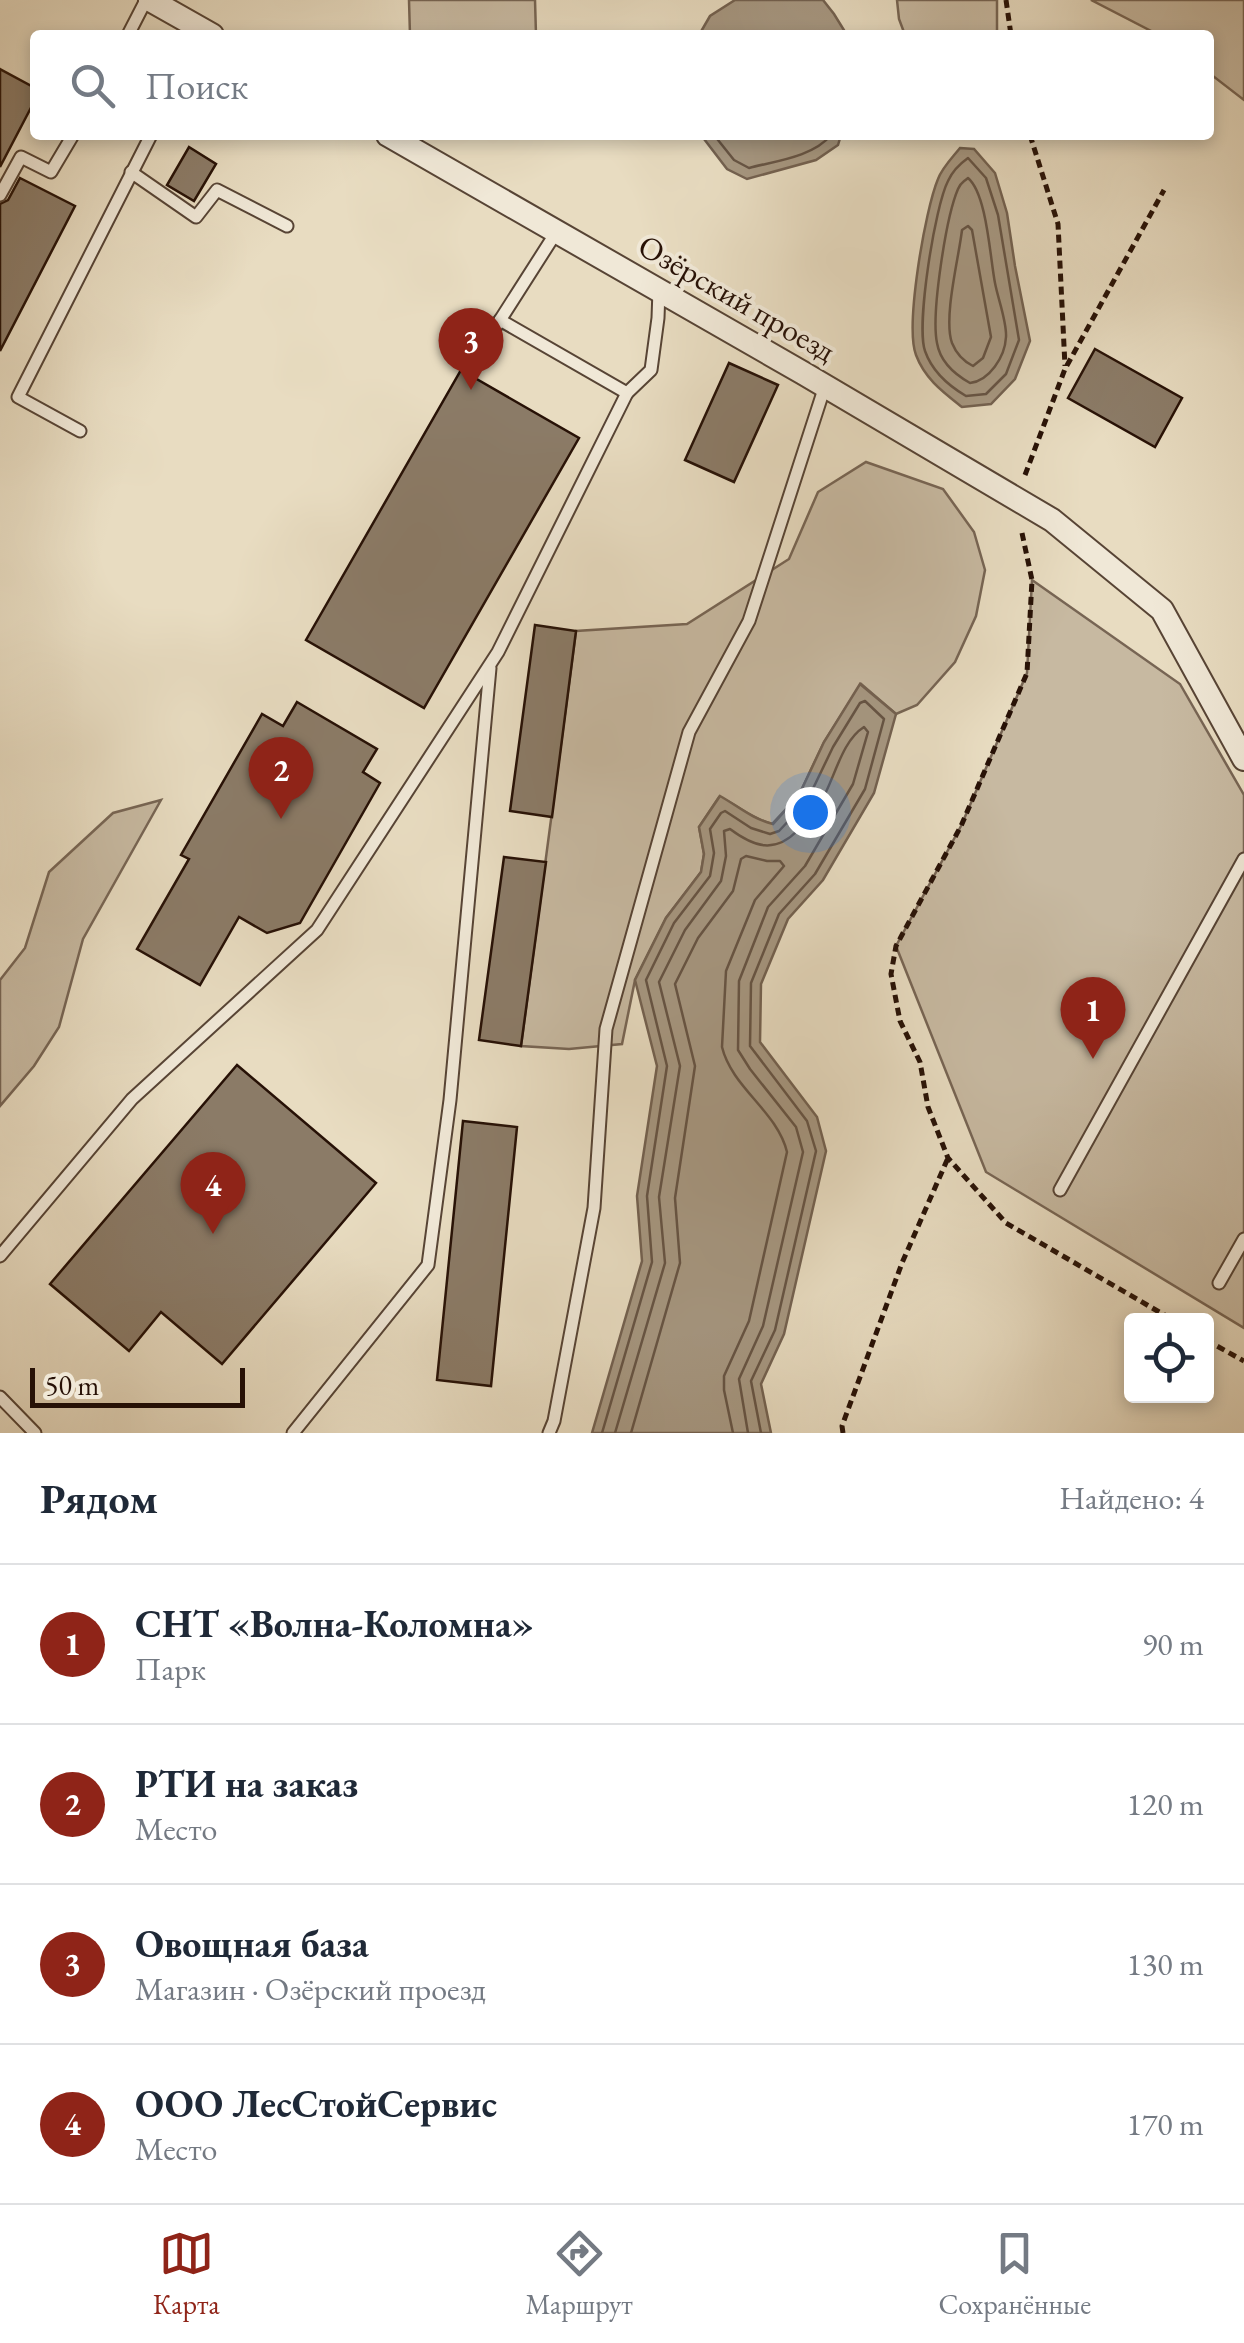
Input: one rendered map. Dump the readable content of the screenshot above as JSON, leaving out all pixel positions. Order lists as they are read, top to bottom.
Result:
{
  "streets": {
    "street": ["Озёрский проезд"]
  },
  "scale_bar": "50 m",
  "page": {
    "search": "Поиск",
    "pins": [
      "3",
      "2",
      "1",
      "4"
    ],
    "scale": "50 m",
    "heading": ["Рядом", "Найдено: 4"],
    "list": [
      {
        "mark": "1",
        "name": "СНТ «Волна-Коломна»",
        "note": "Парк",
        "value": "90 m"
      },
      {
        "mark": "2",
        "name": "РТИ на заказ",
        "note": "Место",
        "value": "120 m"
      },
      {
        "mark": "3",
        "name": "Овощная база",
        "note": "Магазин · Озёрский проезд",
        "value": "130 m"
      },
      {
        "mark": "4",
        "name": "ООО ЛесСтойСервис",
        "note": "Место",
        "value": "170 m"
      }
    ],
    "nav": ["Карта", "Маршрут", "Сохранённые"]
  }
}
